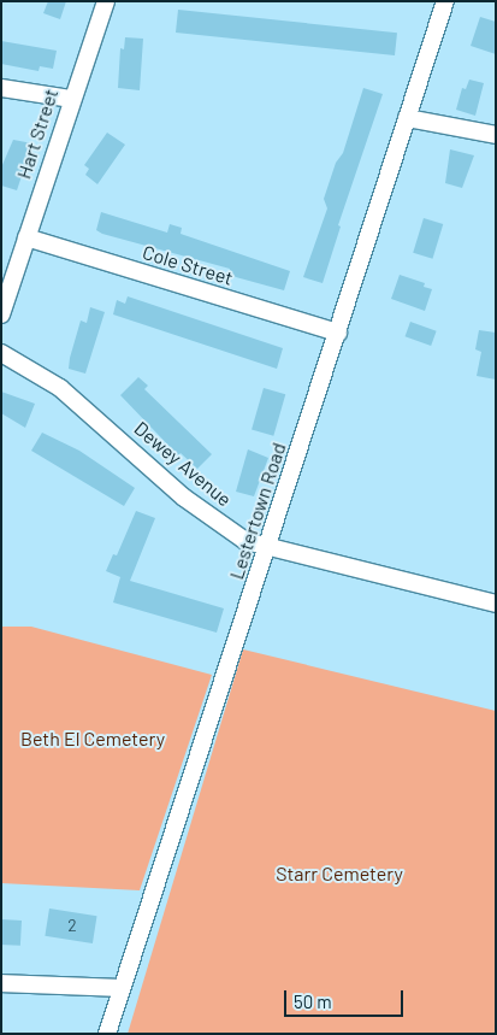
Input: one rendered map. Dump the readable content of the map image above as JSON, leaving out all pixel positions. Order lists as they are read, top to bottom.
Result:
{
  "streets": {
    "street": [
      "Hart Street",
      "Cole Street",
      "Dewey Avenue",
      "Lestertown Road"
    ]
  },
  "crossings": [
    ["Hart Street", "Cole Street"],
    ["Cole Street", "Lestertown Road"],
    ["Dewey Avenue", "Lestertown Road"]
  ],
  "parks": ["Beth El Cemetery", "Starr Cemetery"],
  "house_numbers": ["2"],
  "scale_bar": "50 m"
}
